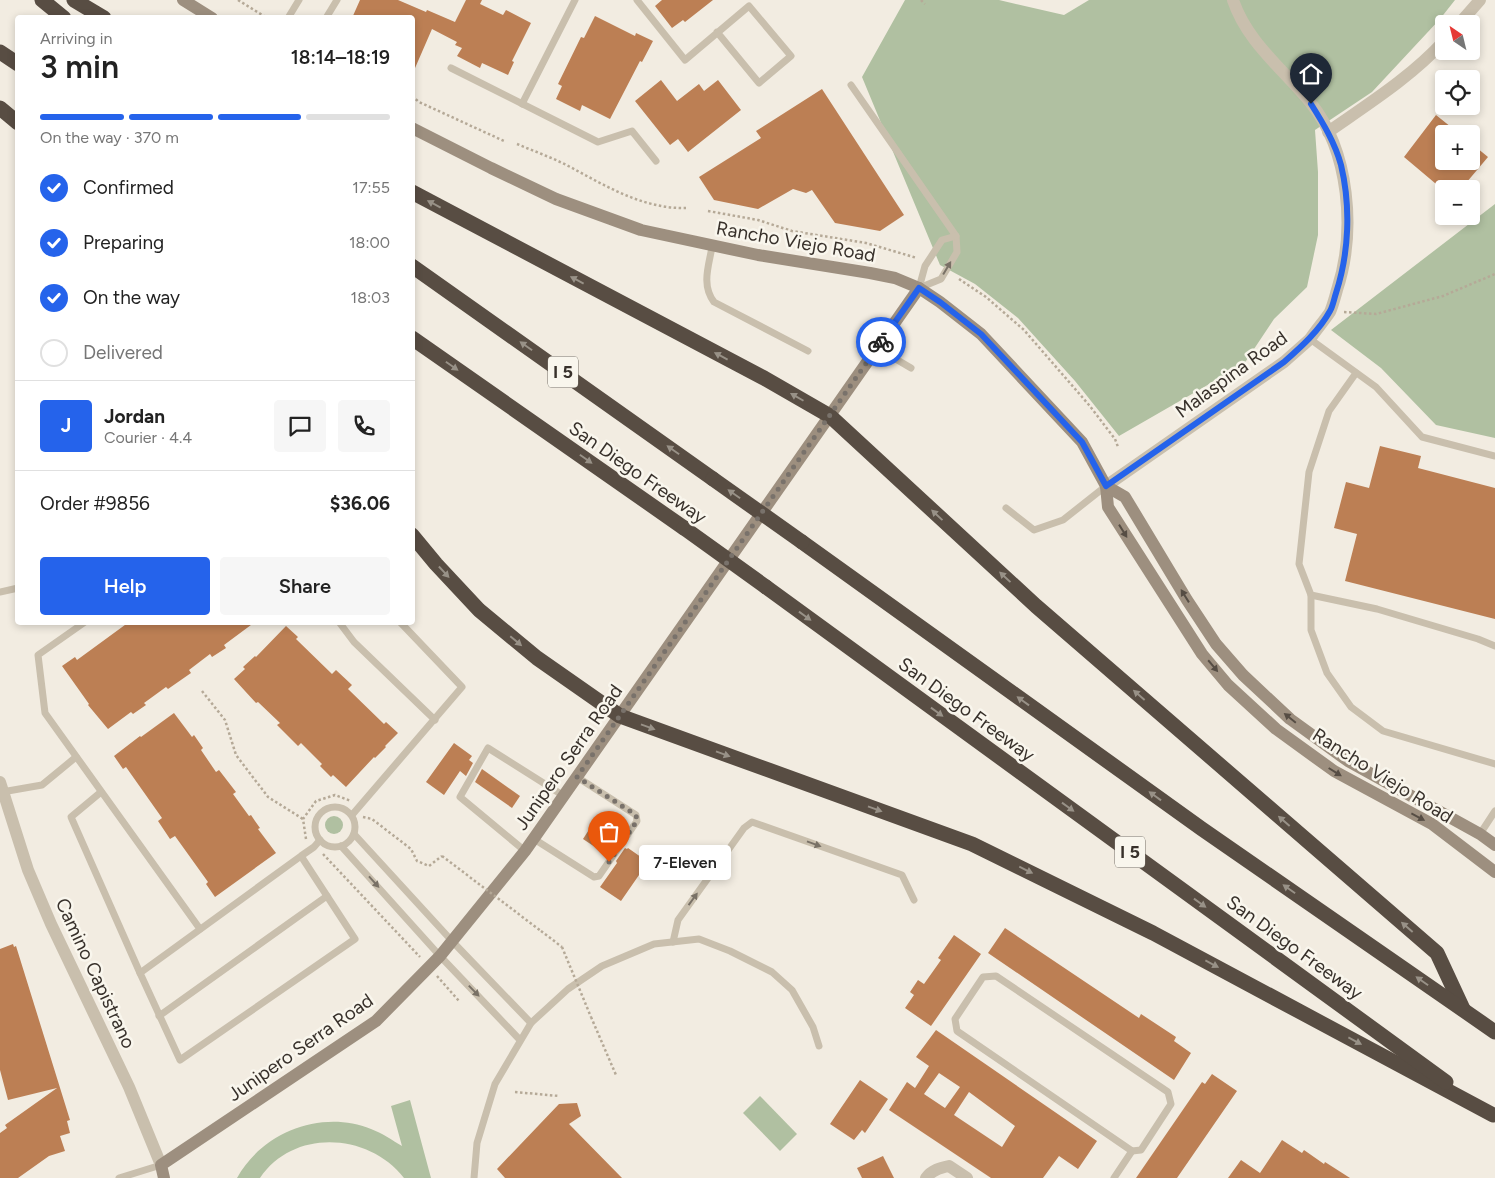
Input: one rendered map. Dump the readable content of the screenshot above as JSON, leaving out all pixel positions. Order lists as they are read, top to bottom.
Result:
{
  "streets": {
    "highway": ["I 5", "San Diego Freeway"],
    "main road": ["Rancho Viejo Road", "Junipero Serra Road", "Camino Capistrano"],
    "street": ["Malaspina Road"]
  },
  "crossings": [
    ["Rancho Viejo Road", "Malaspina Road"],
    ["Rancho Viejo Road", "Junipero Serra Road"],
    ["Junipero Serra Road", "Camino Capistrano"]
  ],
  "places": ["7-Eleven"],
  "north": "top left",
  "page": {
    "map_buttons": ["+", "−"],
    "heading": ["3 min", "Arriving in", "18:14–18:19"],
    "panel": [
      "Jordan",
      "Courier · 4.4",
      "Order #9856",
      "$36.06"
    ],
    "bar": "On the way · 370 m",
    "list": [
      ["Confirmed", "17:55"],
      ["Preparing", "18:00"],
      ["On the way", "18:03"],
      "Delivered"
    ],
    "round": "J",
    "buttons": ["Help", "Share"],
    "bubble": "7-Eleven"
  }
}
